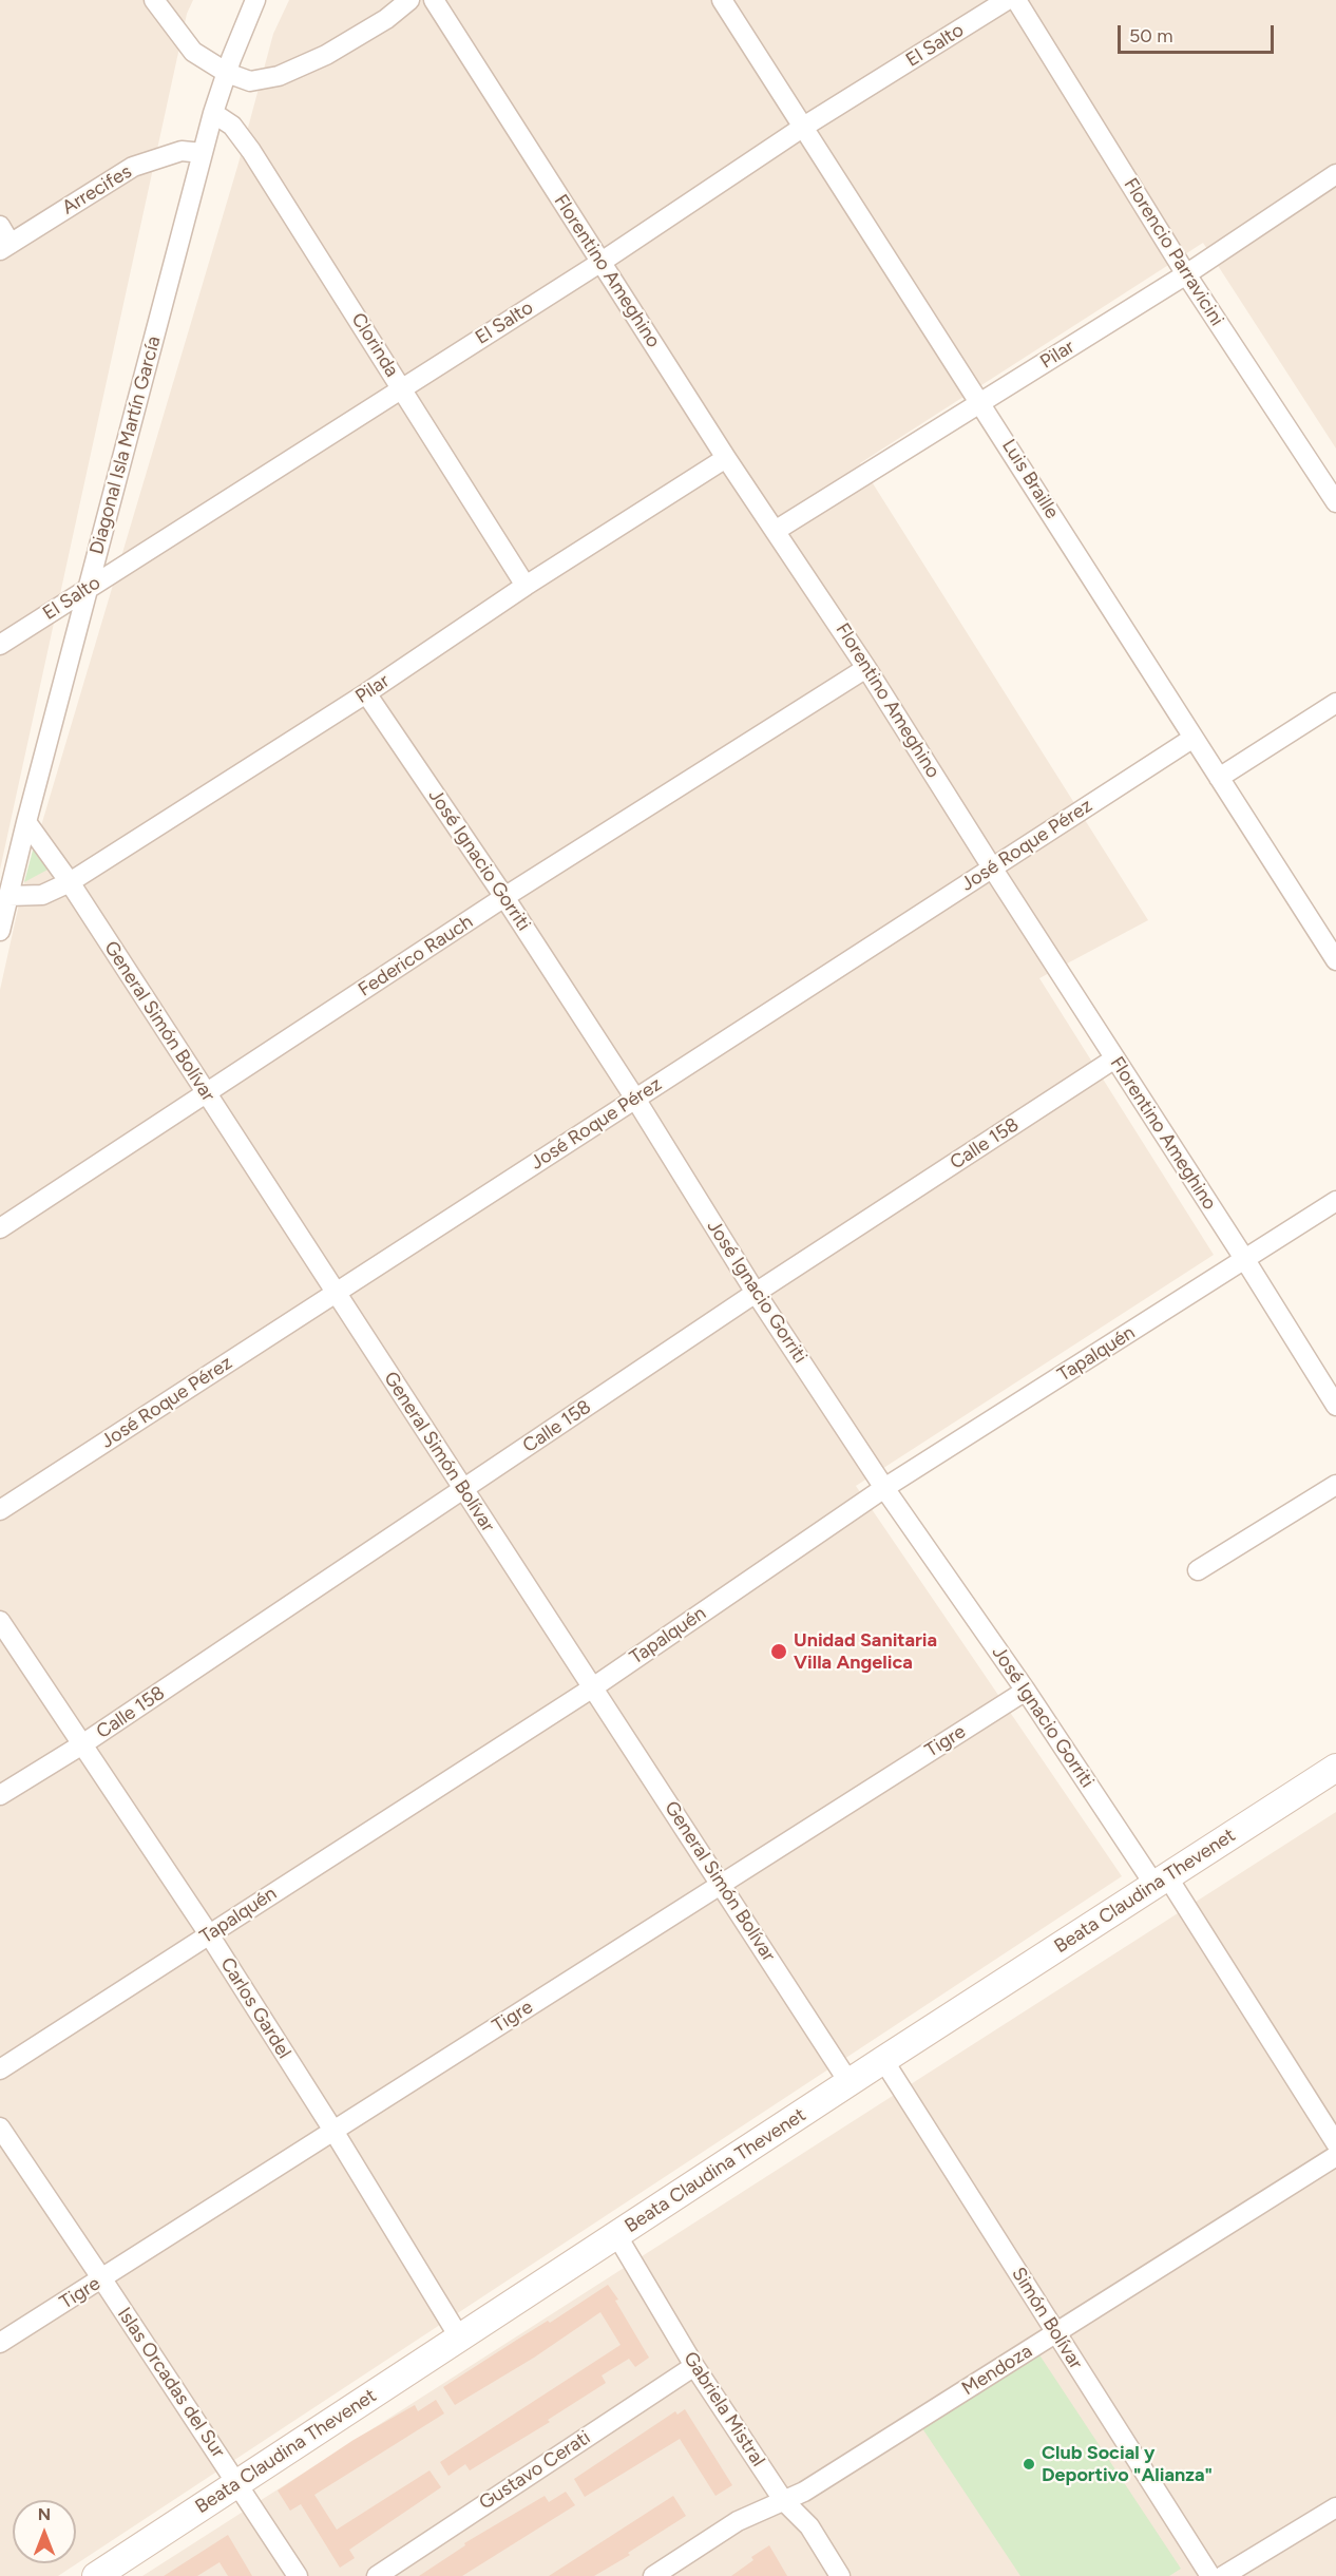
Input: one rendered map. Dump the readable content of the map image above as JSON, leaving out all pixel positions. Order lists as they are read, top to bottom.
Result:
{
  "streets": {
    "main road": ["Beata Claudina Thevenet"],
    "street": [
      "El Salto",
      "Arrecifes",
      "Florencio Parravicini",
      "Florentino Ameghino",
      "Clorinda",
      "Pilar",
      "Diagonal Isla Martín García",
      "Luis Braille",
      "José Roque Pérez",
      "José Ignacio Gorriti",
      "Federico Rauch",
      "General Simón Bolívar",
      "Calle 158",
      "Tapalquén",
      "Tigre",
      "Carlos Gardel",
      "Simón Bolívar",
      "Mendoza",
      "Islas Orcadas del Sur",
      "Gabriela Mistral",
      "Gustavo Cerati"
    ]
  },
  "crossings": [
    ["El Salto", "Florentino Ameghino"],
    ["El Salto", "Clorinda"],
    ["El Salto", "Diagonal Isla Martín García"],
    ["El Salto", "Luis Braille"],
    ["Arrecifes", "Diagonal Isla Martín García"],
    ["Florencio Parravicini", "Pilar"],
    ["Florentino Ameghino", "Pilar"],
    ["Florentino Ameghino", "José Roque Pérez"],
    ["Florentino Ameghino", "Federico Rauch"],
    ["Florentino Ameghino", "Calle 158"],
    ["Florentino Ameghino", "Tapalquén"],
    ["Clorinda", "Pilar"],
    ["Clorinda", "Diagonal Isla Martín García"],
    ["Pilar", "Diagonal Isla Martín García"],
    ["Pilar", "Luis Braille"],
    ["Pilar", "José Ignacio Gorriti"],
    ["Pilar", "General Simón Bolívar"],
    ["Diagonal Isla Martín García", "General Simón Bolívar"],
    ["Luis Braille", "José Roque Pérez"],
    ["José Roque Pérez", "José Ignacio Gorriti"],
    ["José Roque Pérez", "General Simón Bolívar"],
    ["José Ignacio Gorriti", "Federico Rauch"],
    ["José Ignacio Gorriti", "Calle 158"],
    ["José Ignacio Gorriti", "Tapalquén"],
    ["José Ignacio Gorriti", "Tigre"],
    ["José Ignacio Gorriti", "Beata Claudina Thevenet"],
    ["Federico Rauch", "General Simón Bolívar"],
    ["General Simón Bolívar", "Calle 158"],
    ["General Simón Bolívar", "Tapalquén"],
    ["General Simón Bolívar", "Tigre"],
    ["General Simón Bolívar", "Beata Claudina Thevenet"],
    ["Calle 158", "Carlos Gardel"],
    ["Tapalquén", "Carlos Gardel"],
    ["Tigre", "Carlos Gardel"],
    ["Tigre", "Islas Orcadas del Sur"],
    ["Beata Claudina Thevenet", "Carlos Gardel"],
    ["Beata Claudina Thevenet", "Simón Bolívar"],
    ["Beata Claudina Thevenet", "Islas Orcadas del Sur"],
    ["Beata Claudina Thevenet", "Gabriela Mistral"],
    ["Simón Bolívar", "Mendoza"],
    ["Mendoza", "Gabriela Mistral"],
    ["Gabriela Mistral", "Gustavo Cerati"]
  ],
  "places": ["Unidad Sanitaria Villa Angelica", "Club Social y Deportivo \"Alianza\""],
  "scale_bar": "50 m",
  "north": "top"
}
